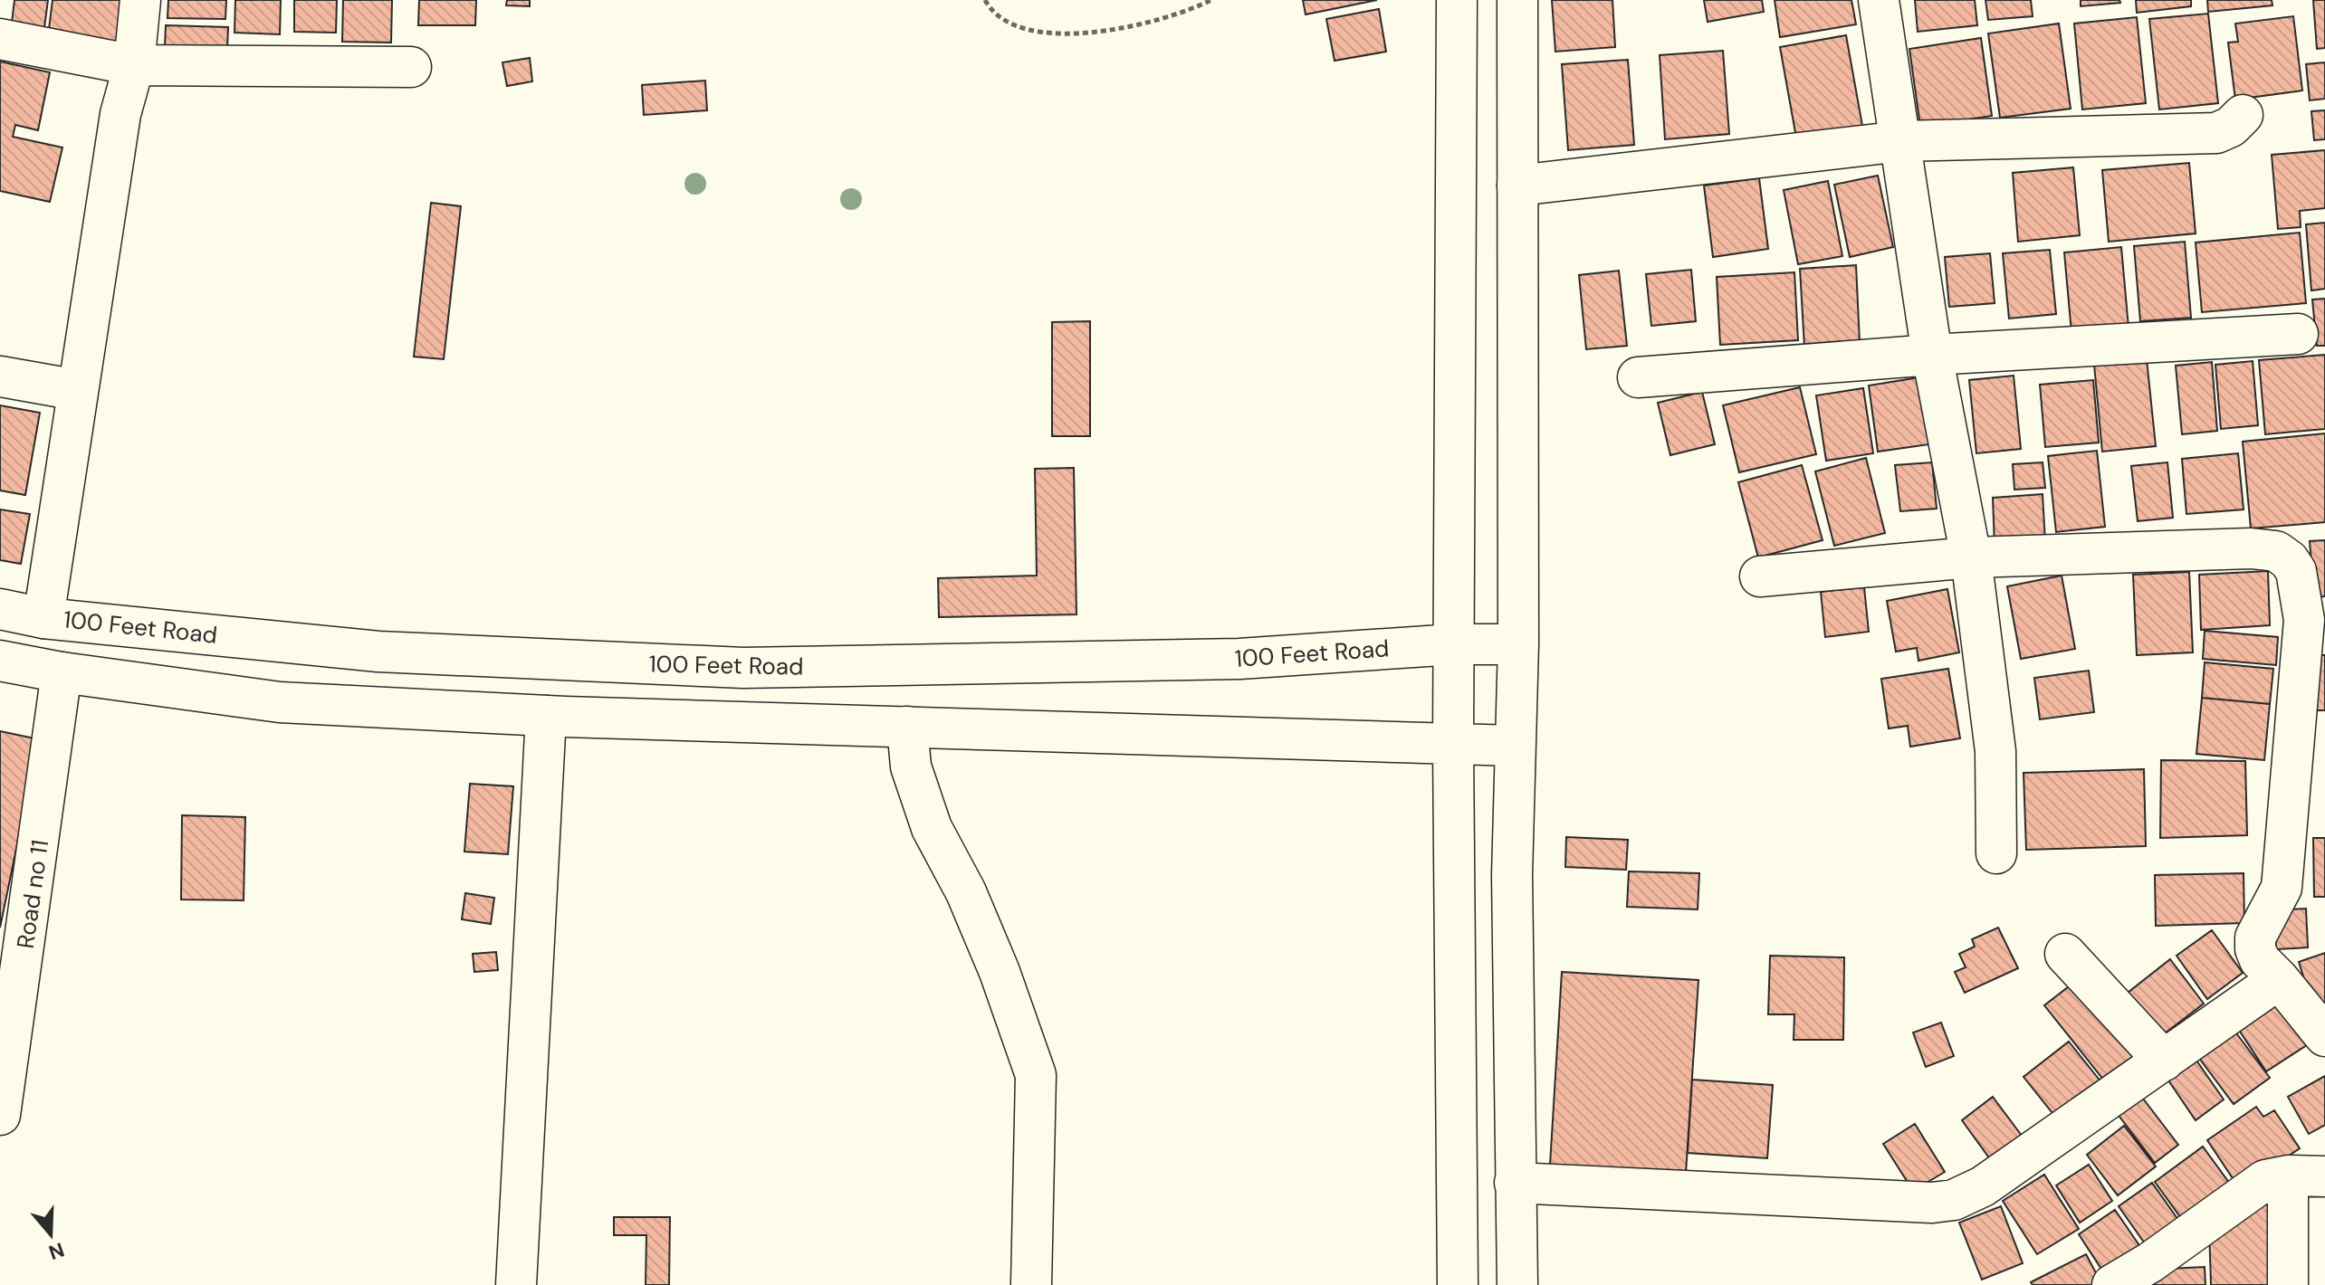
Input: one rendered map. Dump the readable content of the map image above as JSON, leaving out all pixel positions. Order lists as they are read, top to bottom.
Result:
{
  "streets": {
    "street": ["100 Feet Road", "Road no 11"]
  },
  "north": "bottom"
}
